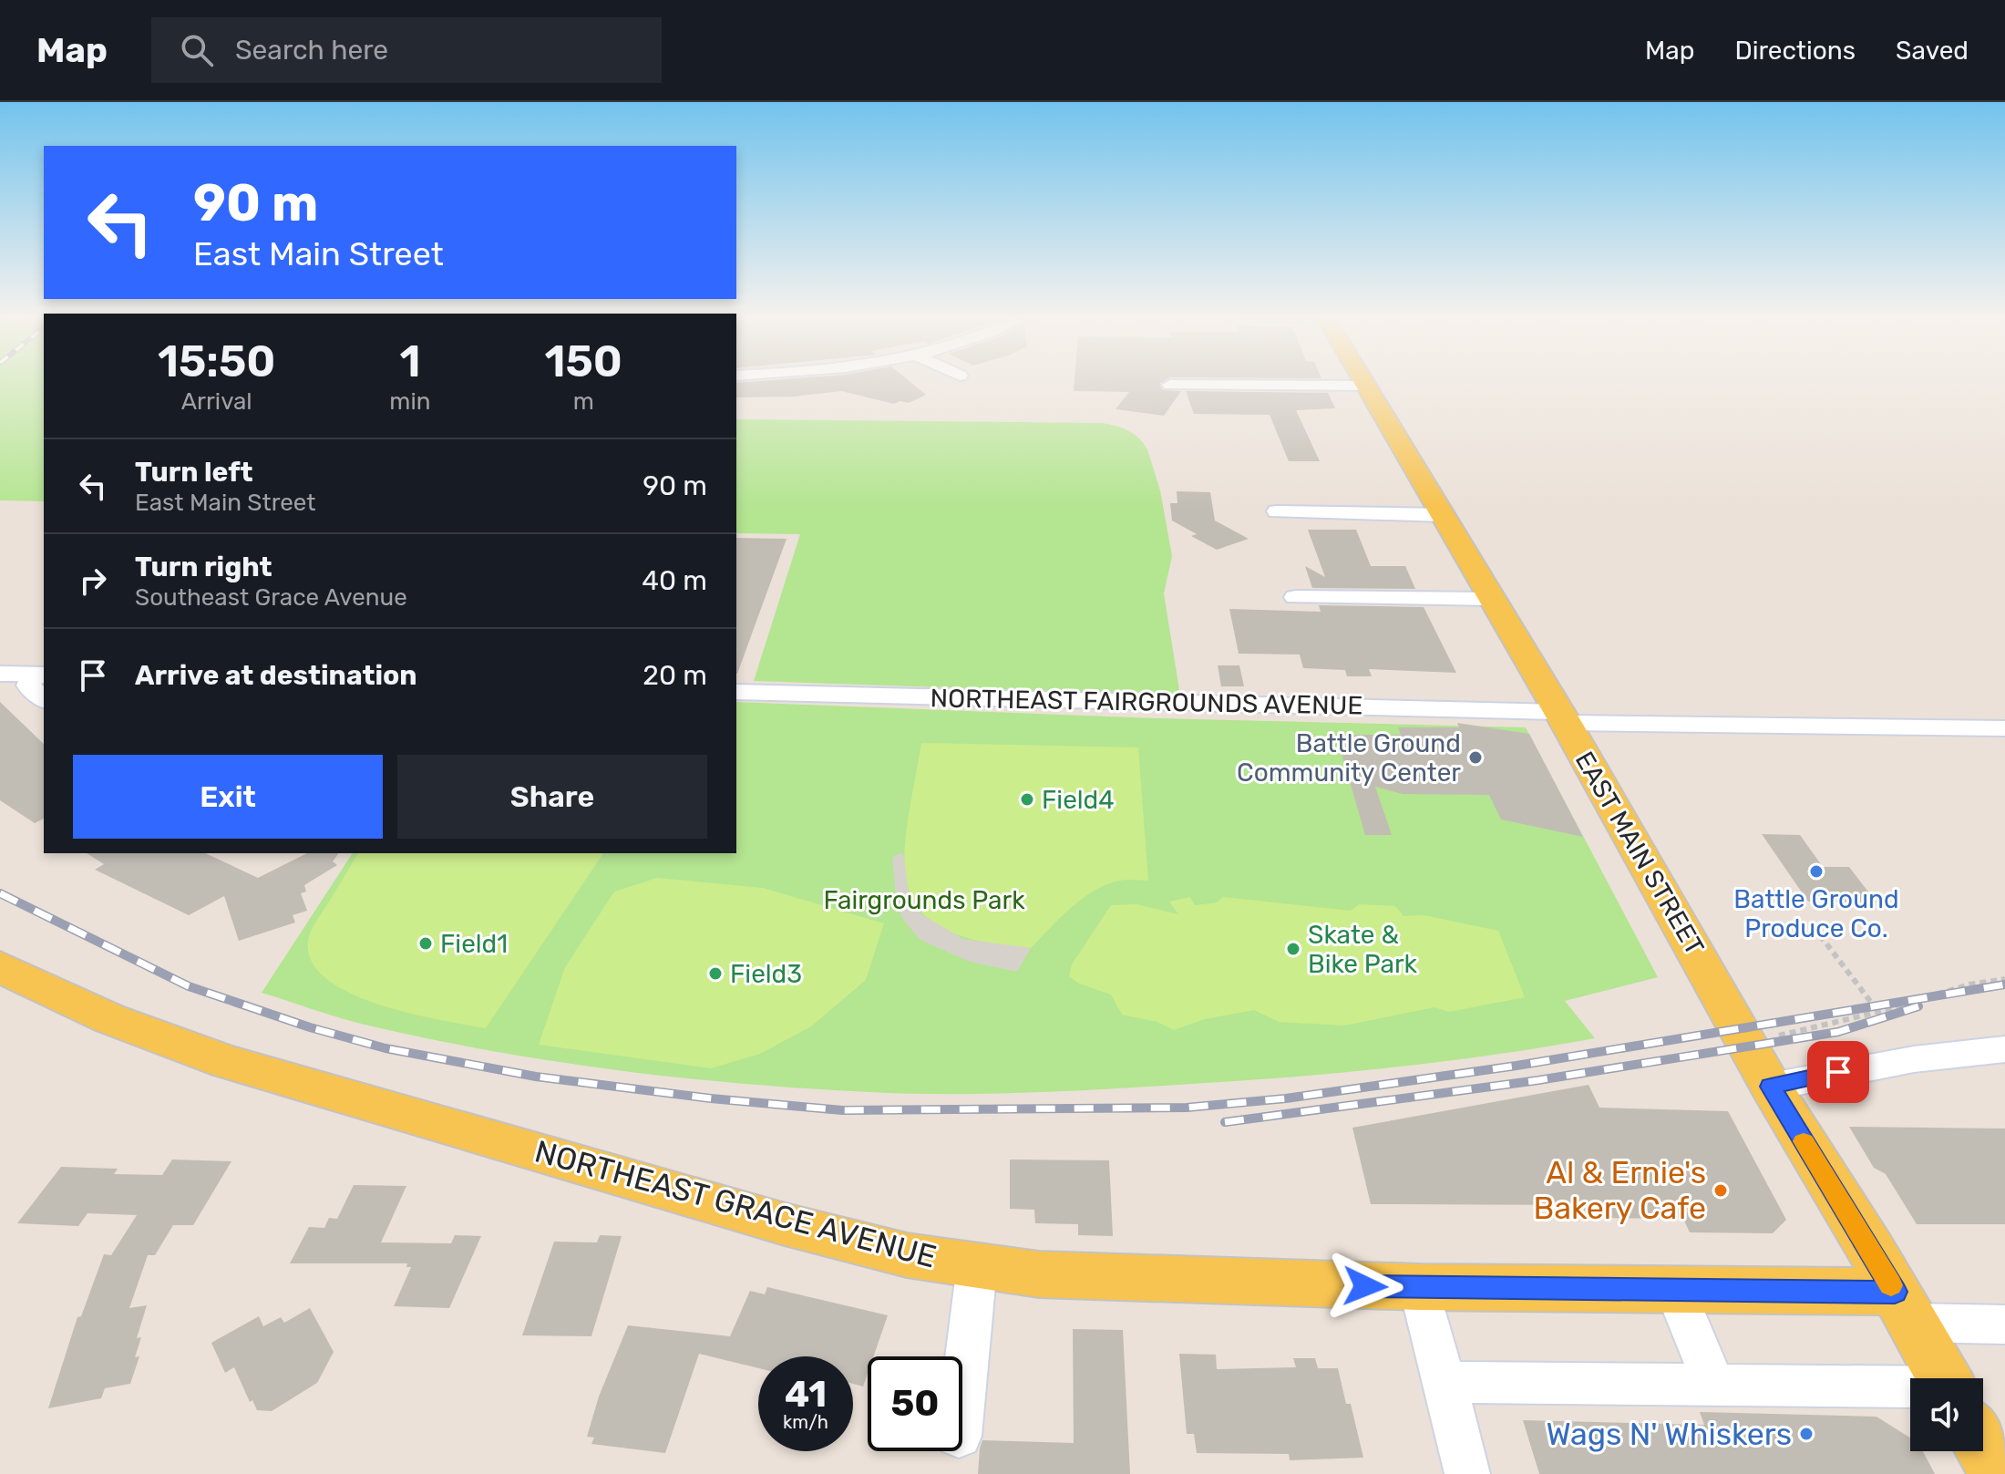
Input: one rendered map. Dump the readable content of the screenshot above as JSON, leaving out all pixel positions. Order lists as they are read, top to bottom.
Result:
{
  "streets": {
    "main road": ["EAST MAIN STREET", "NORTHEAST GRACE AVENUE"],
    "street": ["NORTHEAST FAIRGROUNDS AVENUE"]
  },
  "crossings": [
    ["NORTHEAST FAIRGROUNDS AVENUE", "EAST MAIN STREET"],
    ["EAST MAIN STREET", "NORTHEAST GRACE AVENUE"]
  ],
  "parks": ["Fairgrounds Park"],
  "places": [
    "Battle Ground Community Center",
    "Field4",
    "Battle Ground Produce Co.",
    "Field1",
    "Skate & Bike Park",
    "Field3",
    "Al & Ernie's Bakery Cafe",
    "Wags N' Whiskers"
  ],
  "page": {
    "header": "Map",
    "search": "Search here",
    "nav": ["Map", "Directions", "Saved"],
    "turn": ["90 m", "East Main Street"],
    "eta": [
      "15:50",
      "Arrival",
      "1",
      "min",
      "150",
      "m"
    ],
    "list": [
      {
        "name": "Turn left",
        "note": "East Main Street",
        "value": "90 m"
      },
      {
        "name": "Turn right",
        "note": "Southeast Grace Avenue",
        "value": "40 m"
      },
      {
        "name": "Arrive at destination",
        "value": "20 m"
      }
    ],
    "buttons": ["Exit", "Share"],
    "speed": "41 km/h",
    "limit": "50"
  }
}
